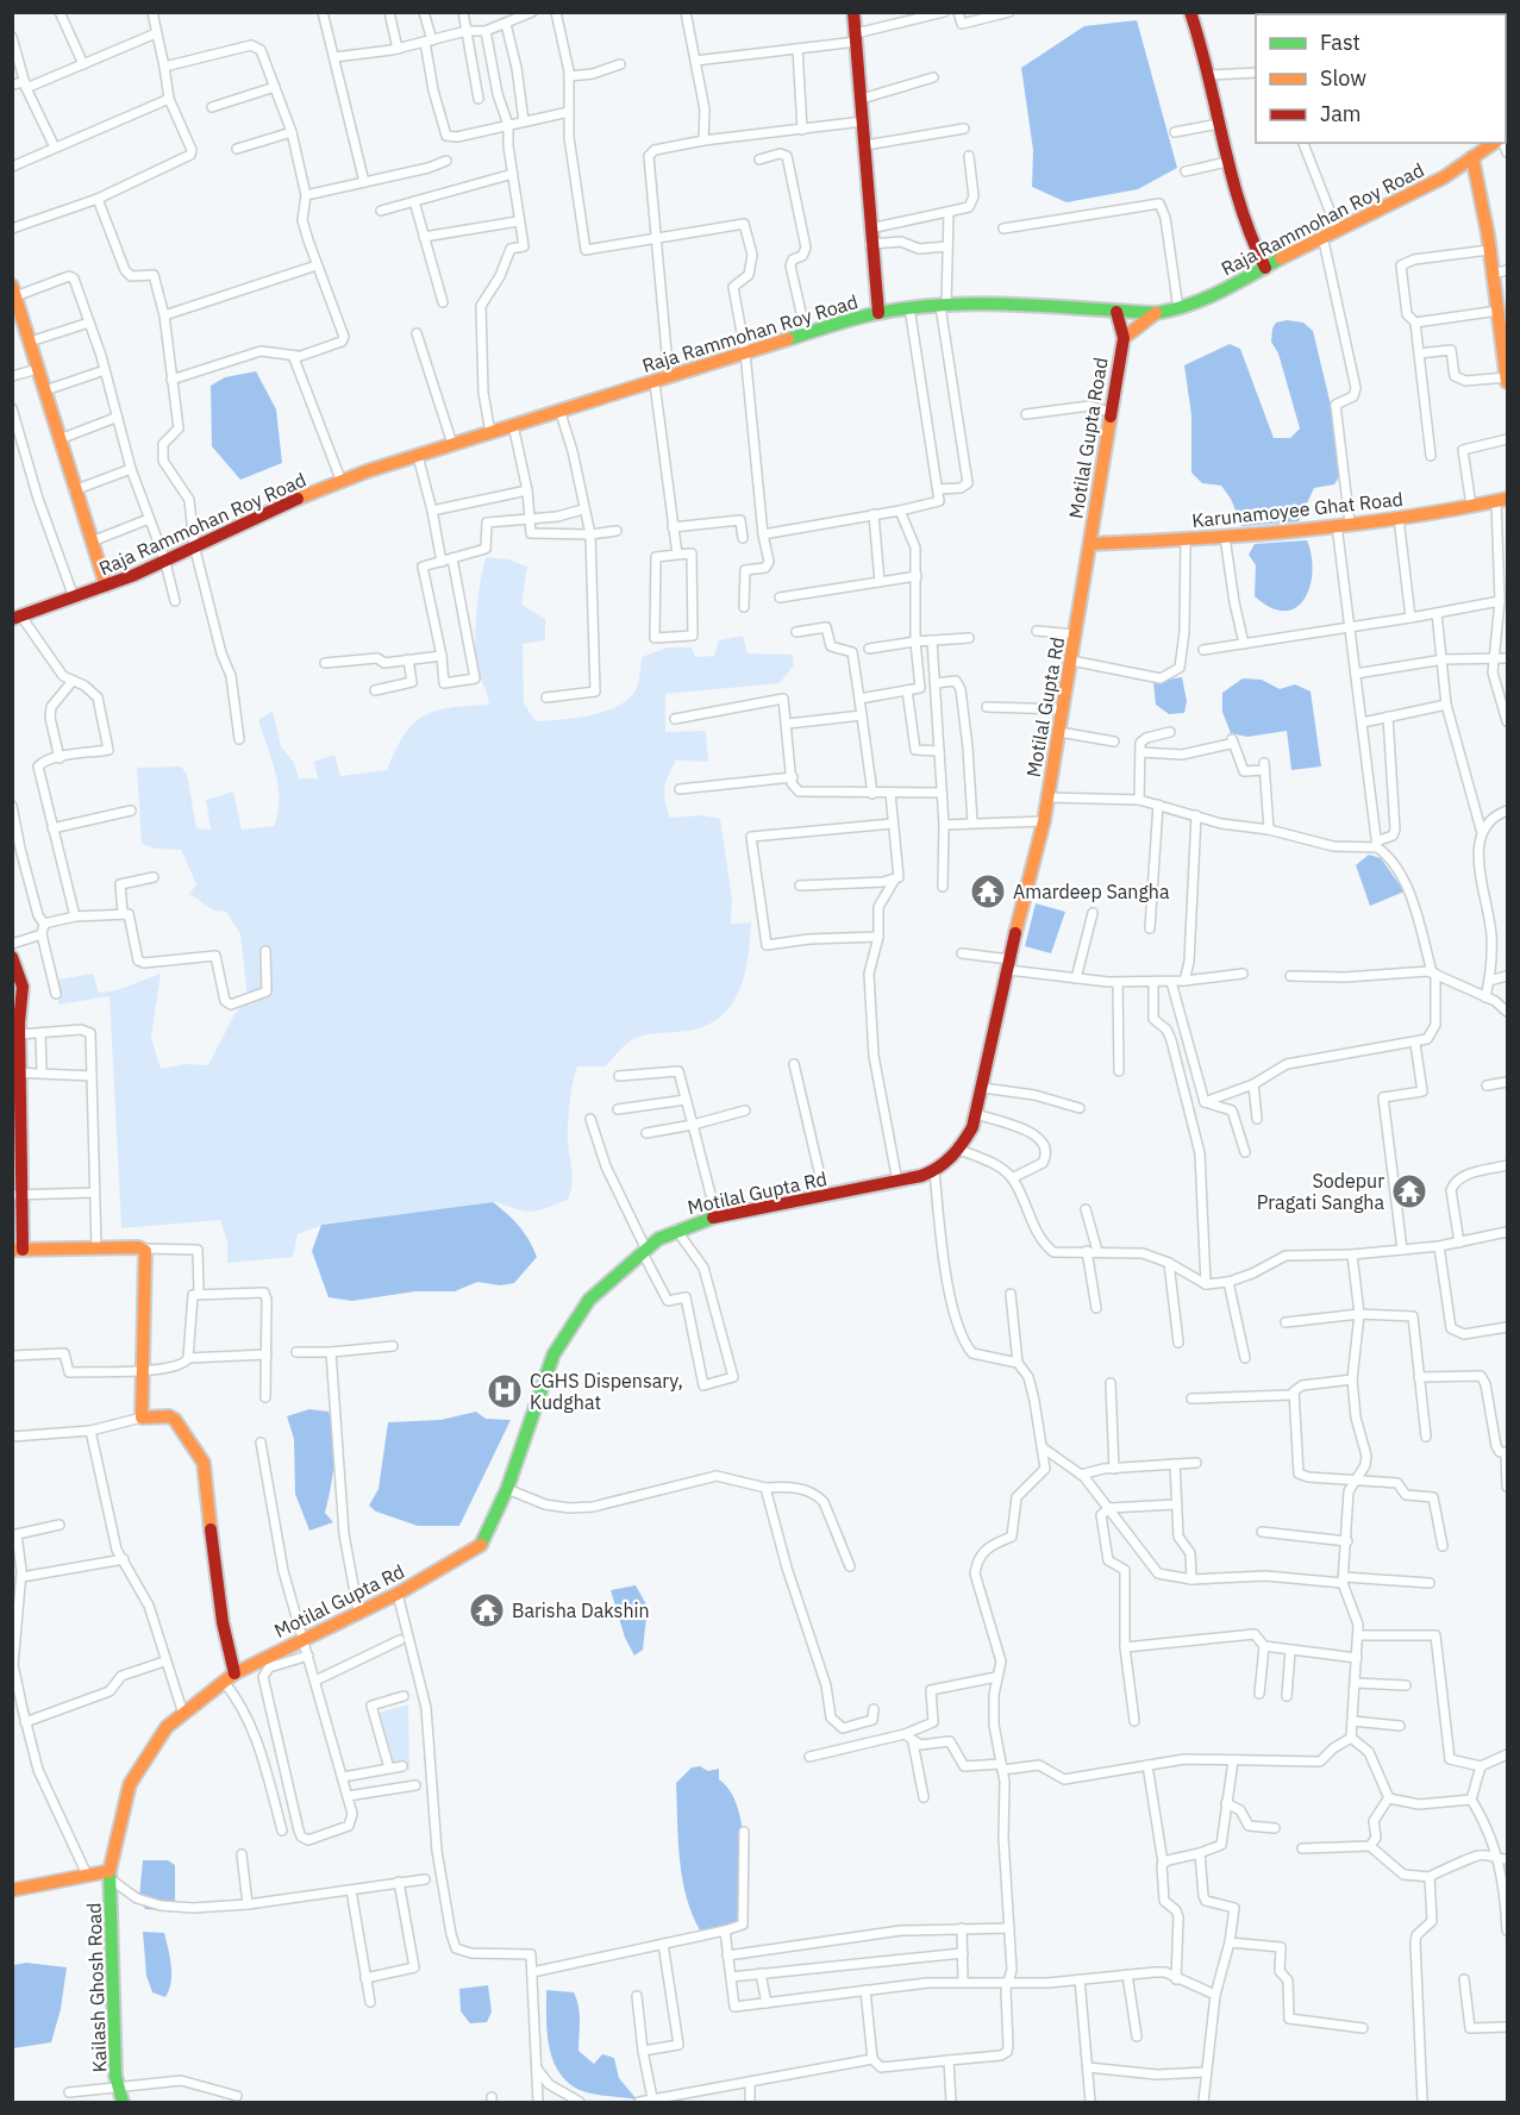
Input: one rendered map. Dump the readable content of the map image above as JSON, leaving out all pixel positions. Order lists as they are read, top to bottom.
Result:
{
  "streets": {
    "street": [
      "Raja Rammohan Roy Road",
      "Motilal Gupta Road",
      "Karunamoyee Ghat Road",
      "Motilal Gupta Rd",
      "Kailash Ghosh Road"
    ]
  },
  "crossings": [
    ["Raja Rammohan Roy Road", "Motilal Gupta Road"],
    ["Motilal Gupta Road", "Karunamoyee Ghat Road"],
    ["Motilal Gupta Road", "Motilal Gupta Rd"],
    ["Karunamoyee Ghat Road", "Motilal Gupta Rd"],
    ["Motilal Gupta Rd", "Kailash Ghosh Road"]
  ],
  "places": {
    "temple": ["Amardeep Sangha", "Sodepur Pragati Sangha", "Barisha Dakshin"],
    "hospital": ["CGHS Dispensary, Kudghat"]
  },
  "legend": ["Fast", "Slow", "Jam"]
}
